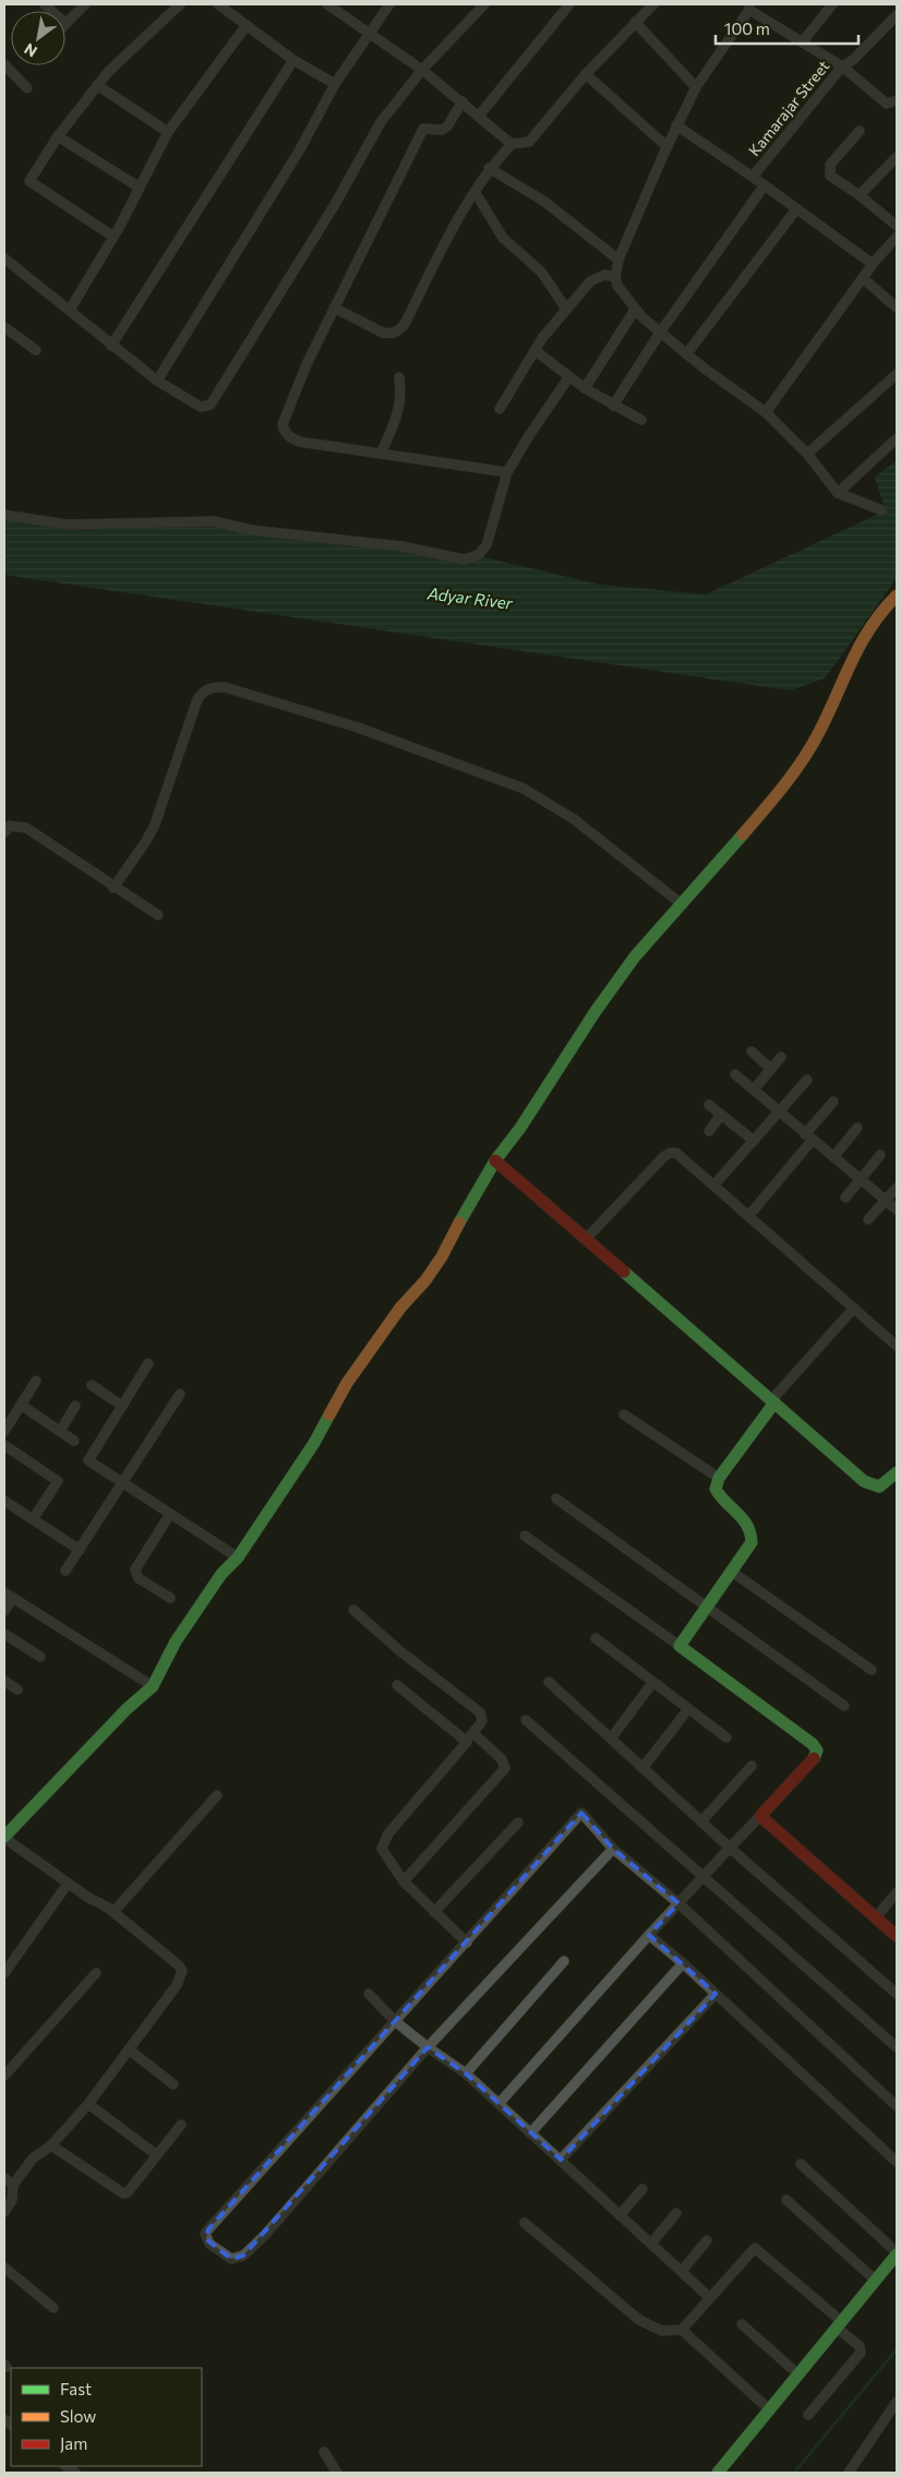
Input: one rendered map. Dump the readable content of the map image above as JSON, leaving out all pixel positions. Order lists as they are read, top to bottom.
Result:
{
  "streets": {
    "street": ["Kamarajar Street"]
  },
  "water": ["Adyar River"],
  "legend": ["Fast", "Slow", "Jam"],
  "scale_bar": "100 m",
  "north": "bottom left"
}
